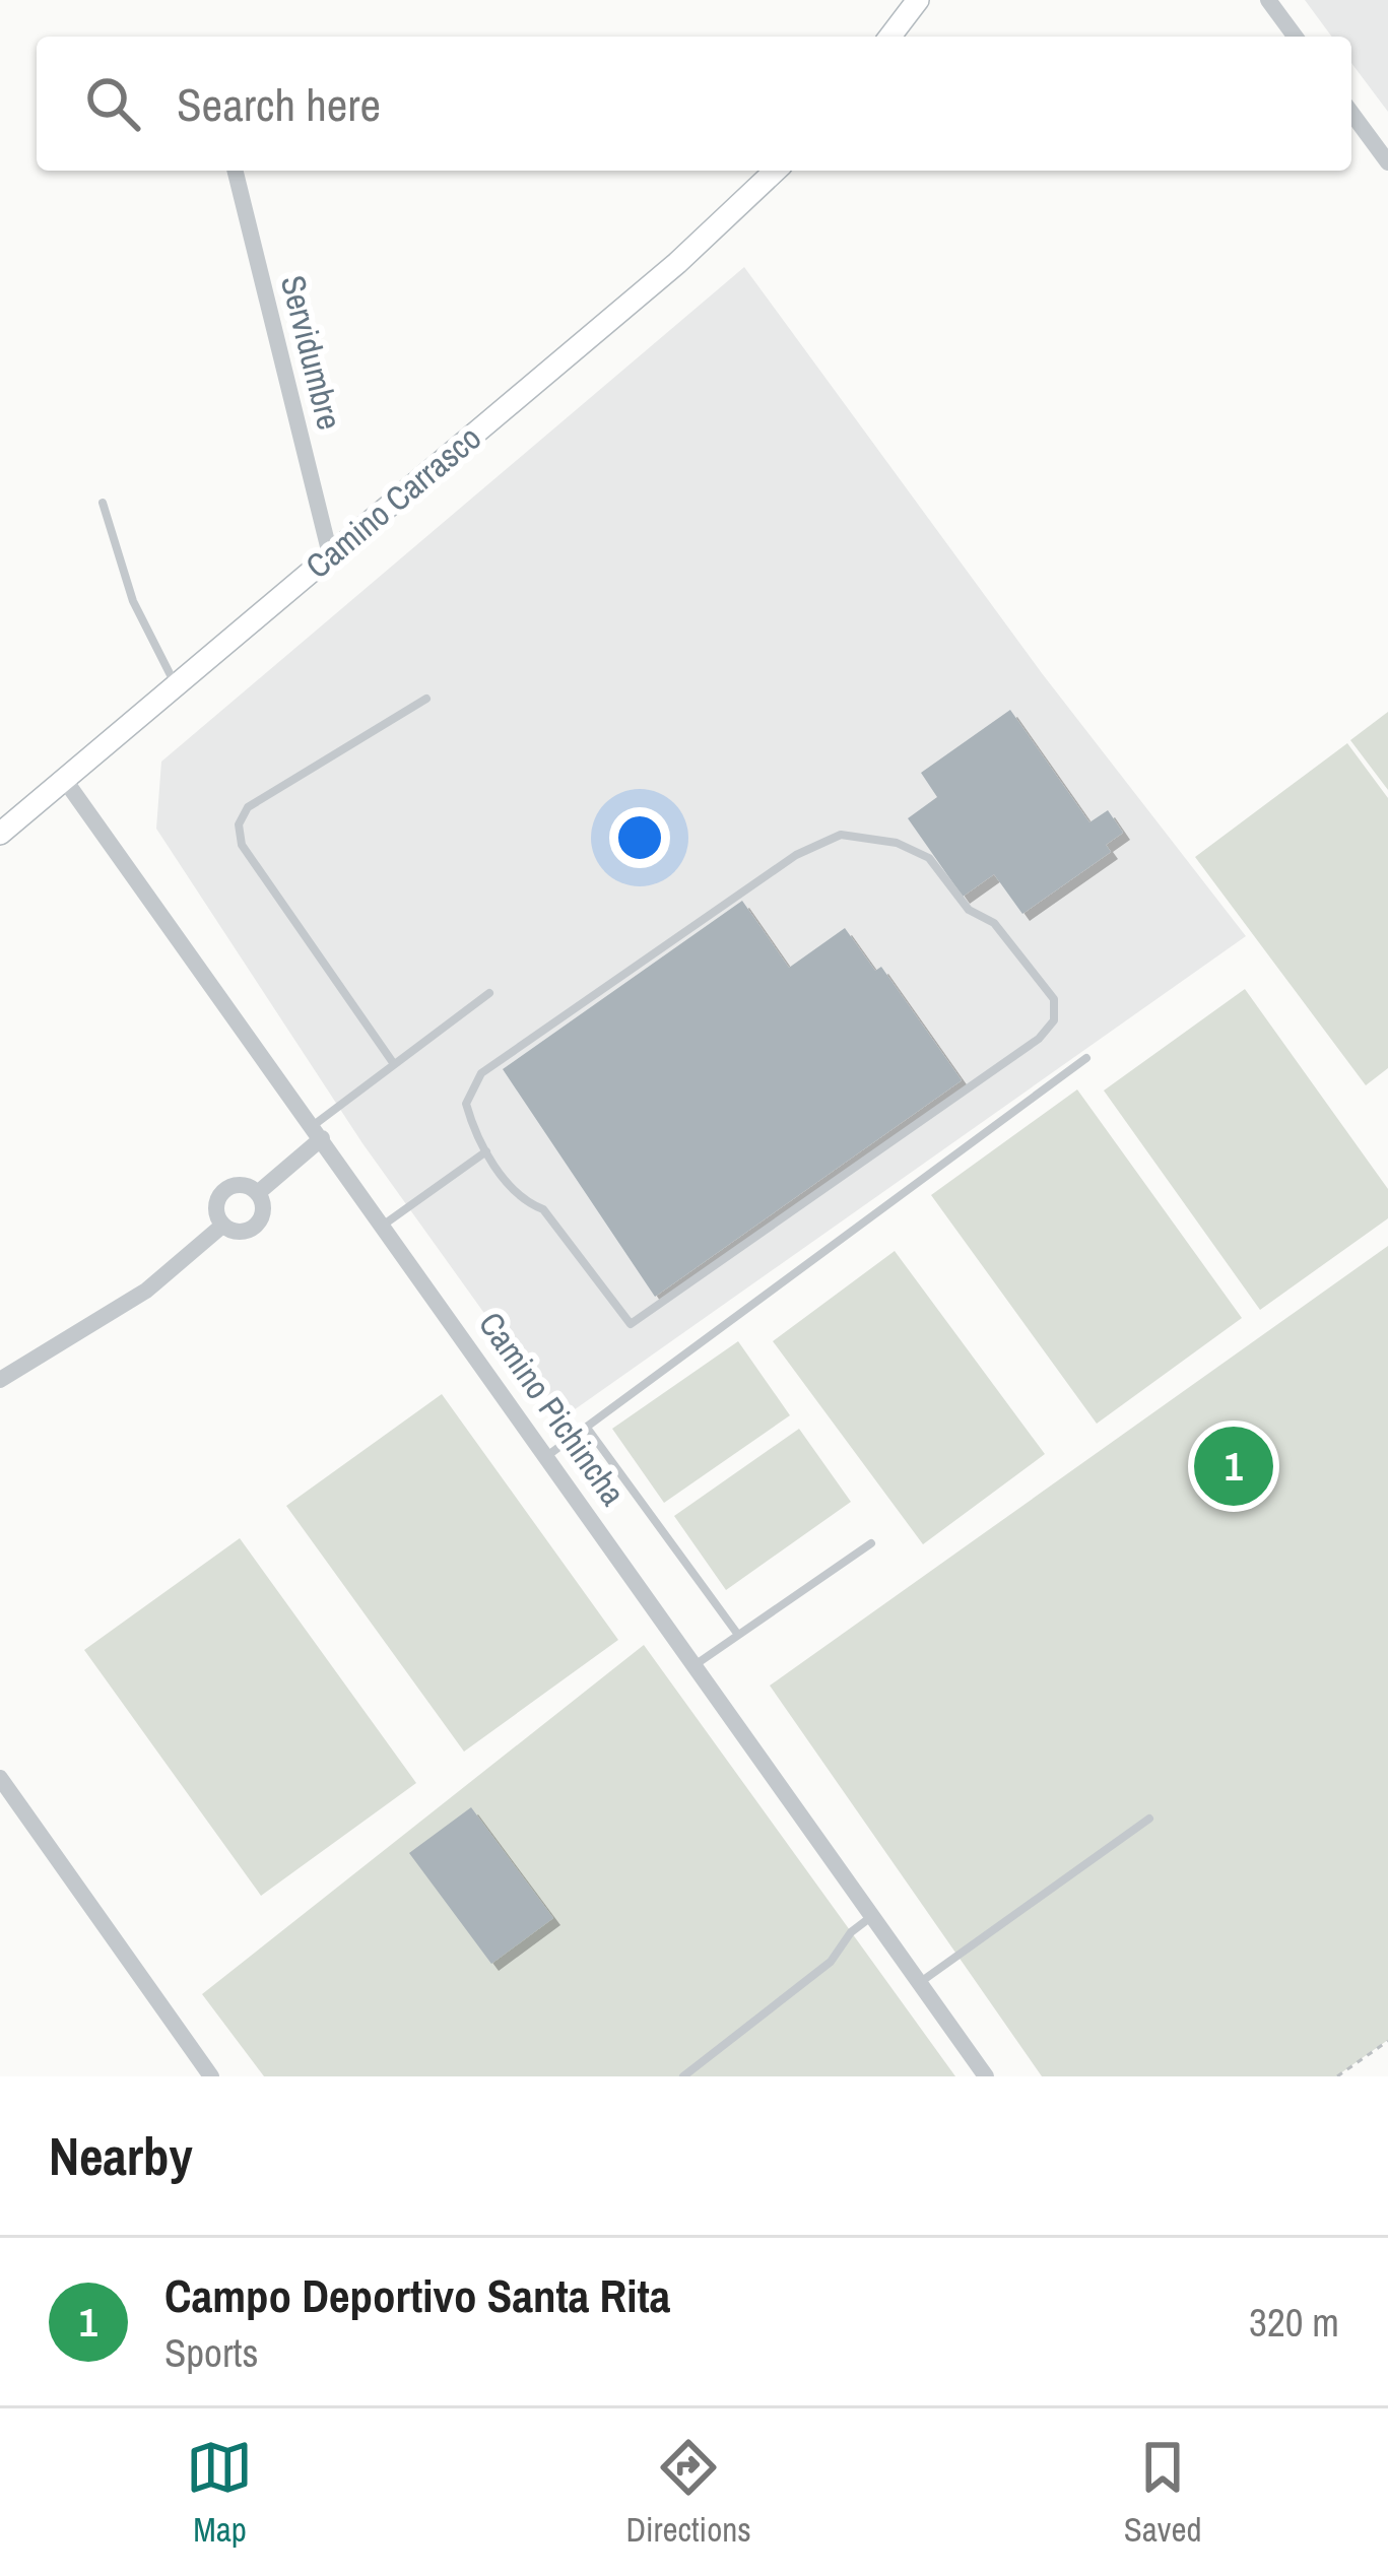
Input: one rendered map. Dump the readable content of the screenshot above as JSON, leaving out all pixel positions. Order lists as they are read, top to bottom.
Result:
{
  "streets": {
    "main road": ["Camino Carrasco"],
    "street": ["Servidumbre", "Camino Pichincha"]
  },
  "crossings": [
    ["Servidumbre", "Camino Carrasco"],
    ["Camino Carrasco", "Camino Pichincha"]
  ],
  "page": {
    "search": "Search here",
    "pins": "1",
    "heading": "Nearby",
    "list": [
      {
        "mark": "1",
        "name": "Campo Deportivo Santa Rita",
        "note": "Sports",
        "value": "320 m"
      }
    ],
    "nav": ["Map", "Directions", "Saved"]
  }
}
